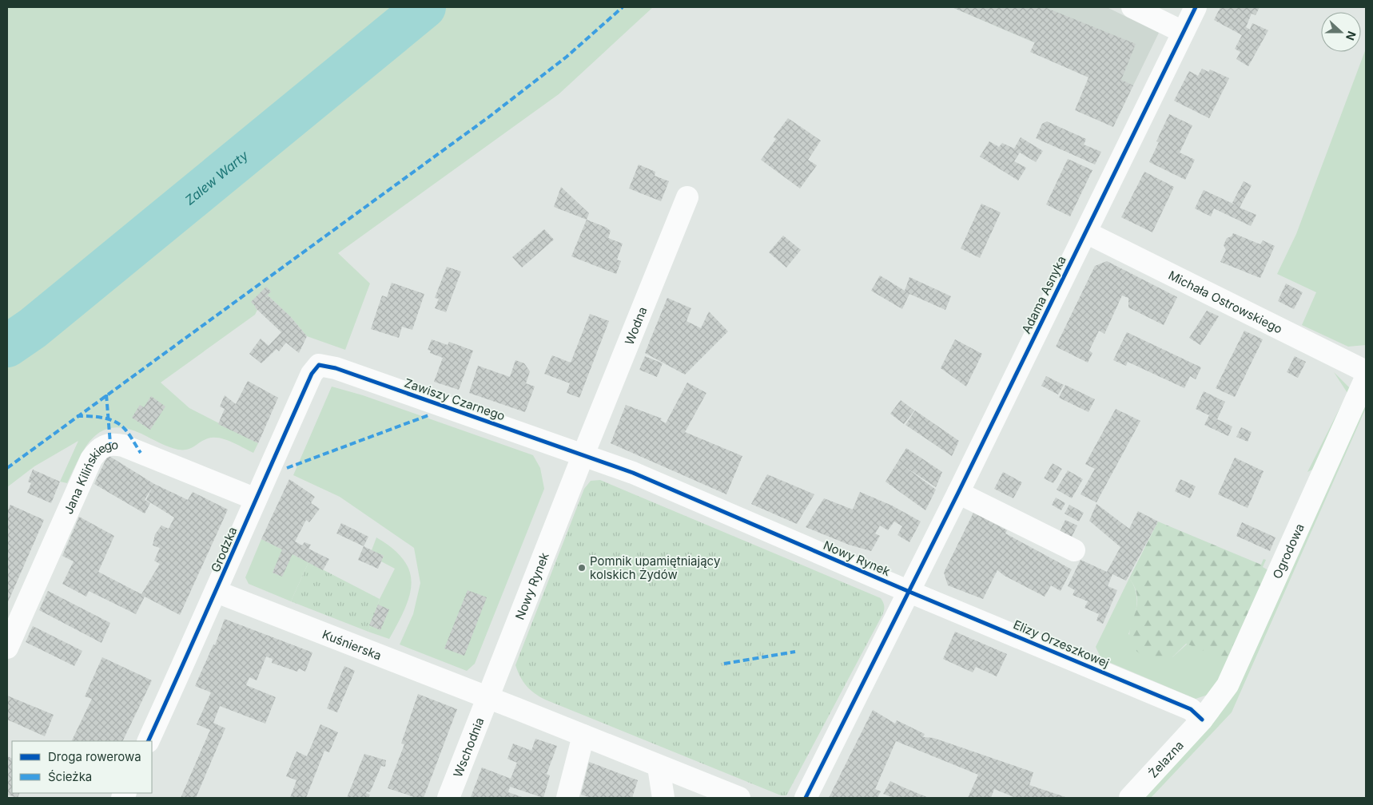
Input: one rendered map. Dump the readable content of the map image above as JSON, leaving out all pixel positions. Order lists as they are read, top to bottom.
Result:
{
  "streets": {
    "street": [
      "Adama Asnyka",
      "Michała Ostrowskiego",
      "Wodna",
      "Zawiszy Czarnego",
      "Jana Kilińskiego",
      "Grodzka",
      "Ogrodowa",
      "Nowy Rynek",
      "Elizy Orzeszkowej",
      "Kuśnierska",
      "Wschodnia",
      "Żelazna"
    ]
  },
  "crossings": [
    ["Adama Asnyka", "Michała Ostrowskiego"],
    ["Adama Asnyka", "Nowy Rynek"],
    ["Adama Asnyka", "Elizy Orzeszkowej"],
    ["Wodna", "Zawiszy Czarnego"],
    ["Wodna", "Nowy Rynek"],
    ["Zawiszy Czarnego", "Grodzka"],
    ["Zawiszy Czarnego", "Nowy Rynek"],
    ["Jana Kilińskiego", "Grodzka"],
    ["Grodzka", "Kuśnierska"],
    ["Ogrodowa", "Elizy Orzeszkowej"],
    ["Ogrodowa", "Żelazna"],
    ["Nowy Rynek", "Elizy Orzeszkowej"],
    ["Nowy Rynek", "Kuśnierska"],
    ["Nowy Rynek", "Wschodnia"],
    ["Elizy Orzeszkowej", "Żelazna"],
    ["Kuśnierska", "Wschodnia"]
  ],
  "water": ["Zalew Warty"],
  "places": ["Pomnik upamiętniający kolskich Żydów"],
  "legend": ["Droga rowerowa", "Ścieżka"],
  "north": "right"
}
